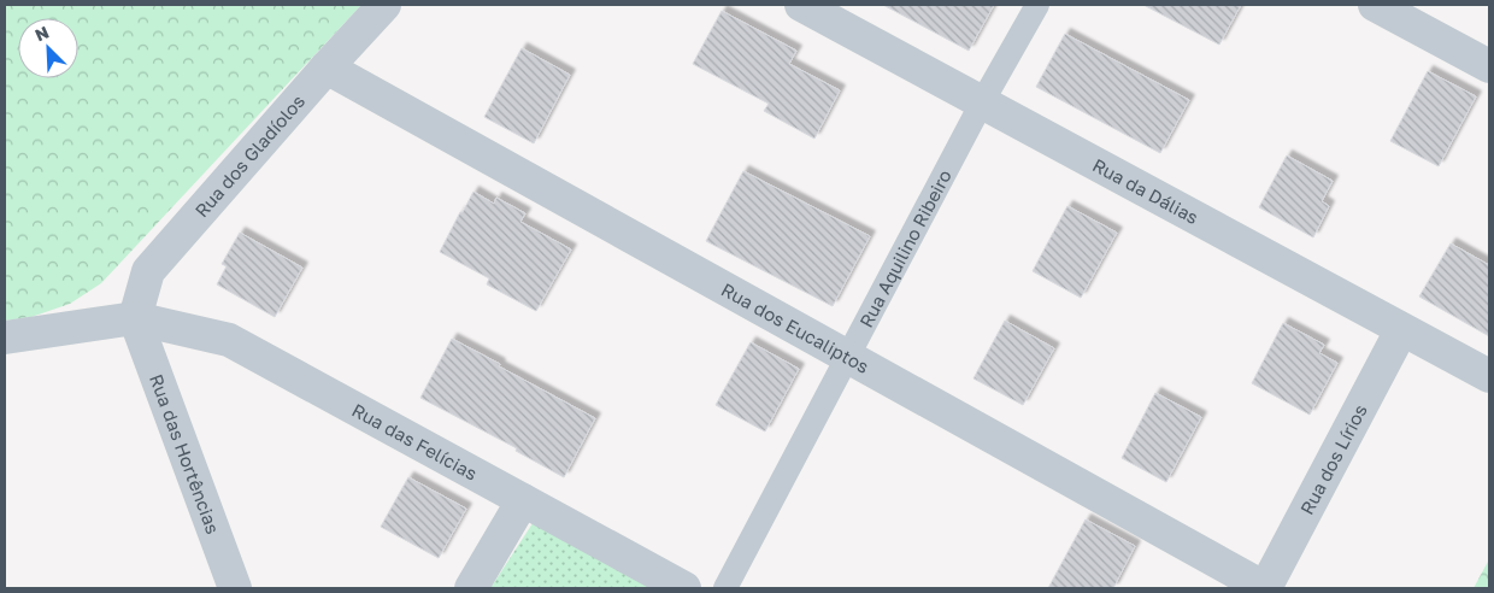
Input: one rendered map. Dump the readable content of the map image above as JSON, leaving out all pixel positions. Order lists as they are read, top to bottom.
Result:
{
  "streets": {
    "street": [
      "Rua dos Gladíolos",
      "Rua da Dálias",
      "Rua Aquilino Ribeiro",
      "Rua dos Eucaliptos",
      "Rua das Felícias",
      "Rua das Hortências",
      "Rua dos Lírios"
    ]
  },
  "crossings": [
    ["Rua dos Gladíolos", "Rua dos Eucaliptos"],
    ["Rua dos Gladíolos", "Rua das Felícias"],
    ["Rua dos Gladíolos", "Rua das Hortências"],
    ["Rua da Dálias", "Rua Aquilino Ribeiro"],
    ["Rua da Dálias", "Rua dos Lírios"],
    ["Rua Aquilino Ribeiro", "Rua dos Eucaliptos"],
    ["Rua dos Eucaliptos", "Rua dos Lírios"],
    ["Rua das Felícias", "Rua das Hortências"]
  ],
  "north": "top left"
}
